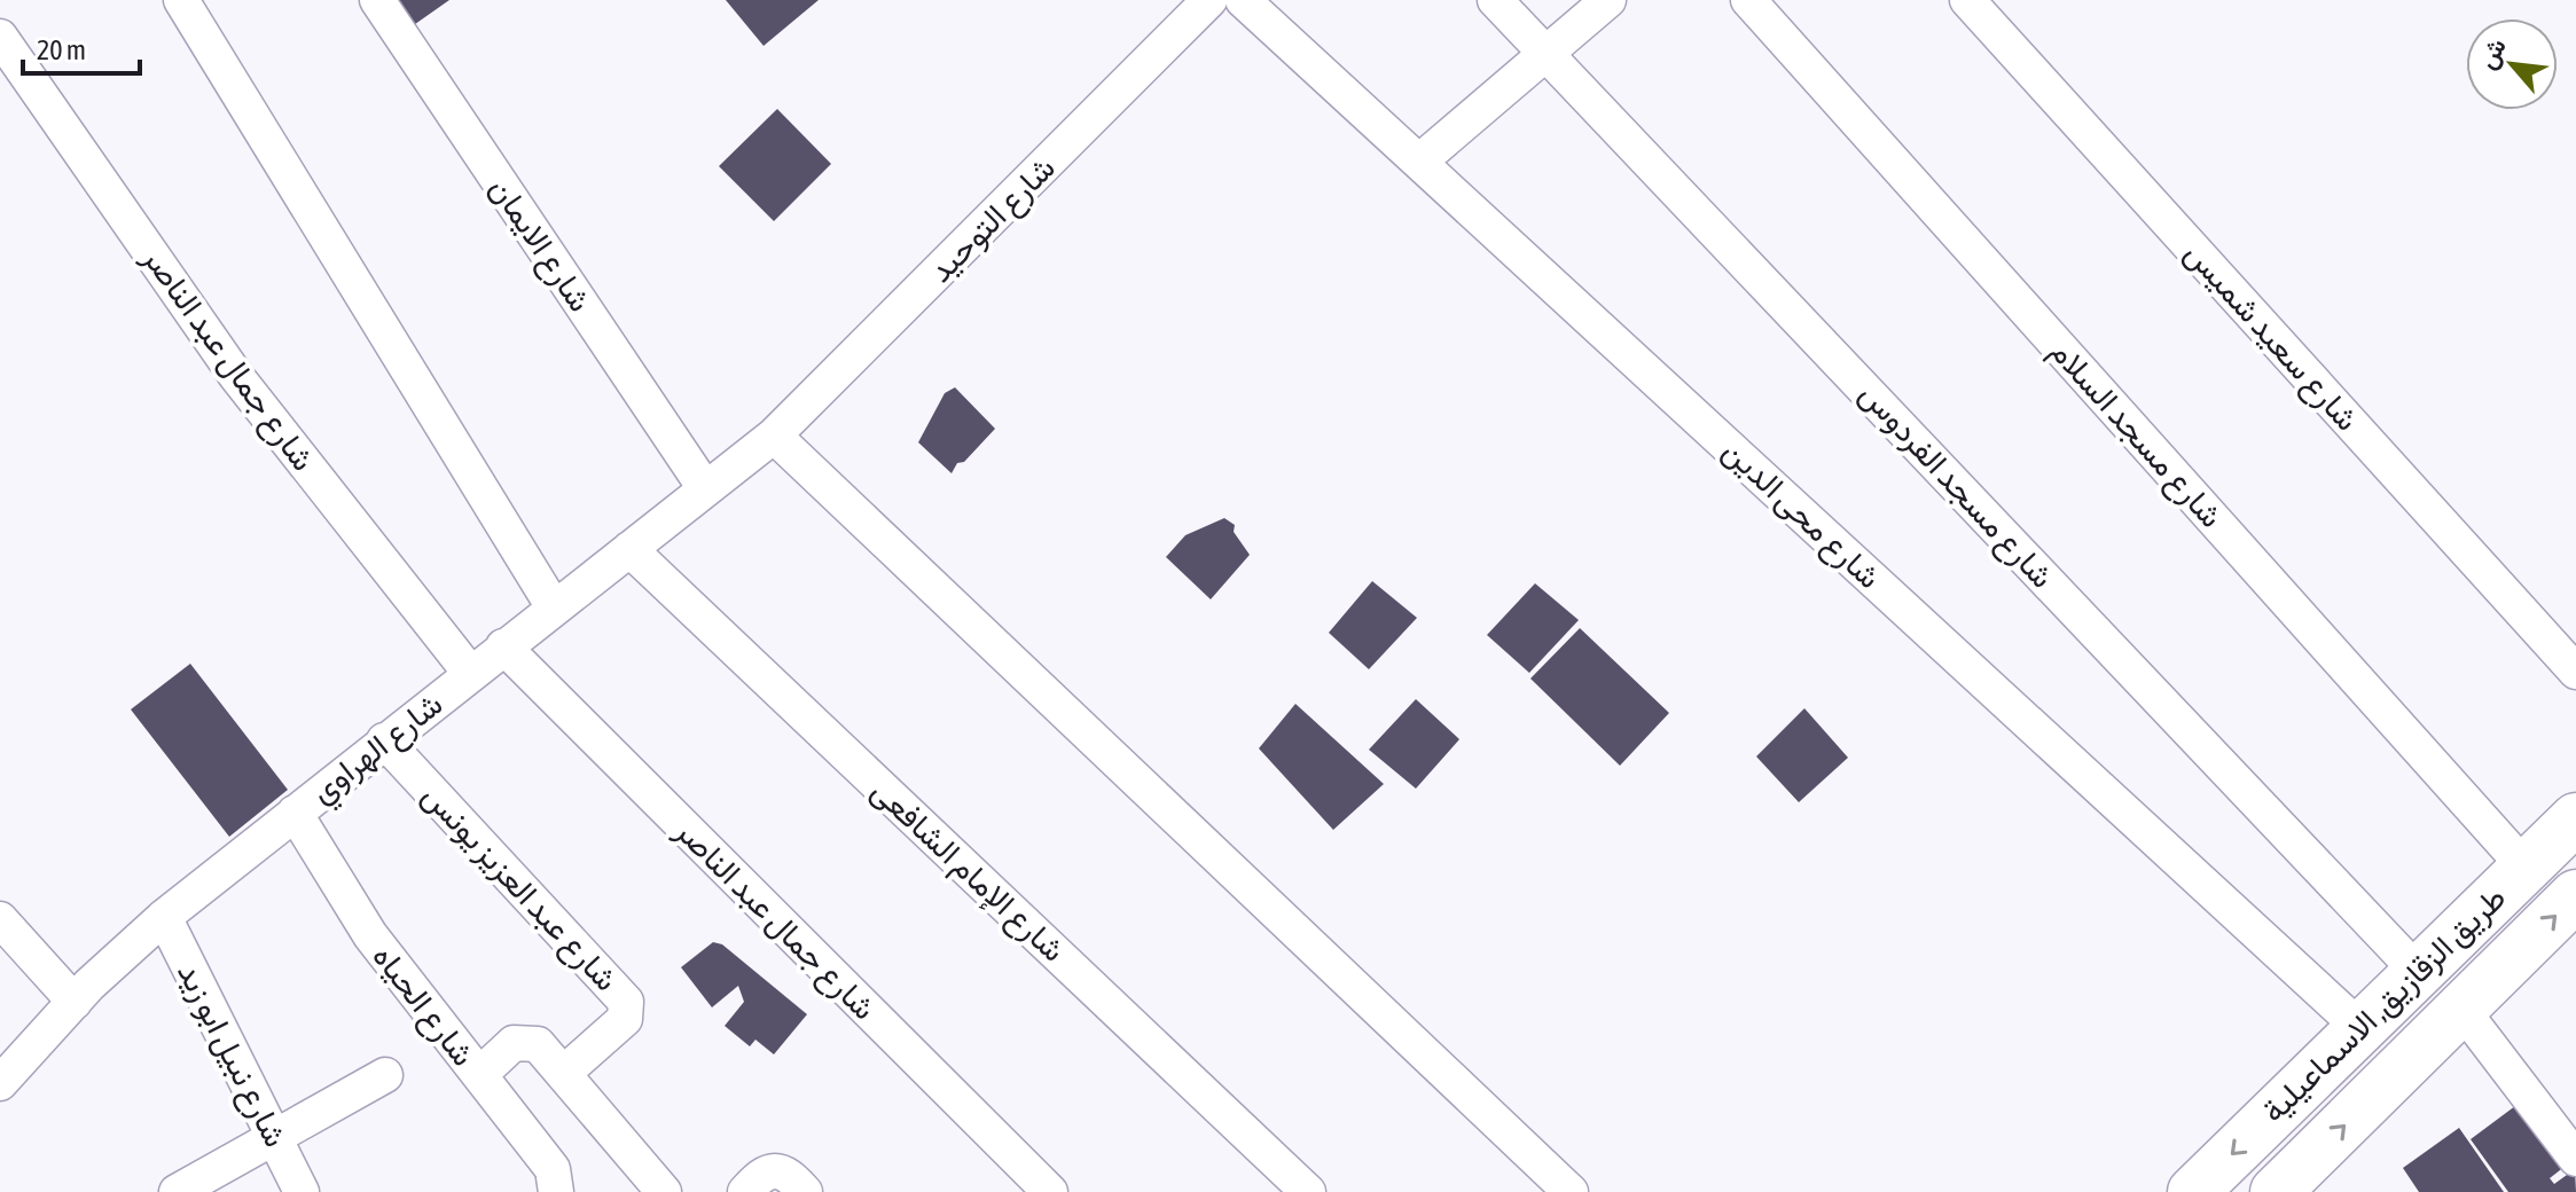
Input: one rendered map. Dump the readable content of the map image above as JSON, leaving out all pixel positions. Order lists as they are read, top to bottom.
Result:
{
  "streets": {
    "highway": ["طريق الزقازيق, الاسماعيلية"],
    "street": [
      "شارع التوحيد",
      "شارع الايمان",
      "شارع سعيد شميس",
      "شارع جمال عبد الناصر",
      "شارع مسجد السلام",
      "شارع مسجد الفردوس",
      "شارع محى الدين",
      "شارع الهراوي",
      "شارع الإمام الشافعى",
      "شارع عبد العزيز يونس",
      "شارع الحياه",
      "شارع نبيل ابو زيد"
    ]
  },
  "crossings": [
    ["شارع التوحيد", "شارع الهراوي"],
    ["شارع الايمان", "شارع الهراوي"],
    ["شارع جمال عبد الناصر", "شارع الهراوي"],
    ["شارع مسجد السلام", "طريق الزقازيق, الاسماعيلية"],
    ["شارع مسجد الفردوس", "طريق الزقازيق, الاسماعيلية"],
    ["شارع محى الدين", "طريق الزقازيق, الاسماعيلية"],
    ["شارع الهراوي", "شارع الإمام الشافعى"],
    ["شارع الهراوي", "شارع عبد العزيز يونس"],
    ["شارع الهراوي", "شارع الحياه"],
    ["شارع الهراوي", "شارع نبيل ابو زيد"]
  ],
  "scale_bar": "20 m",
  "north": "top left"
}
